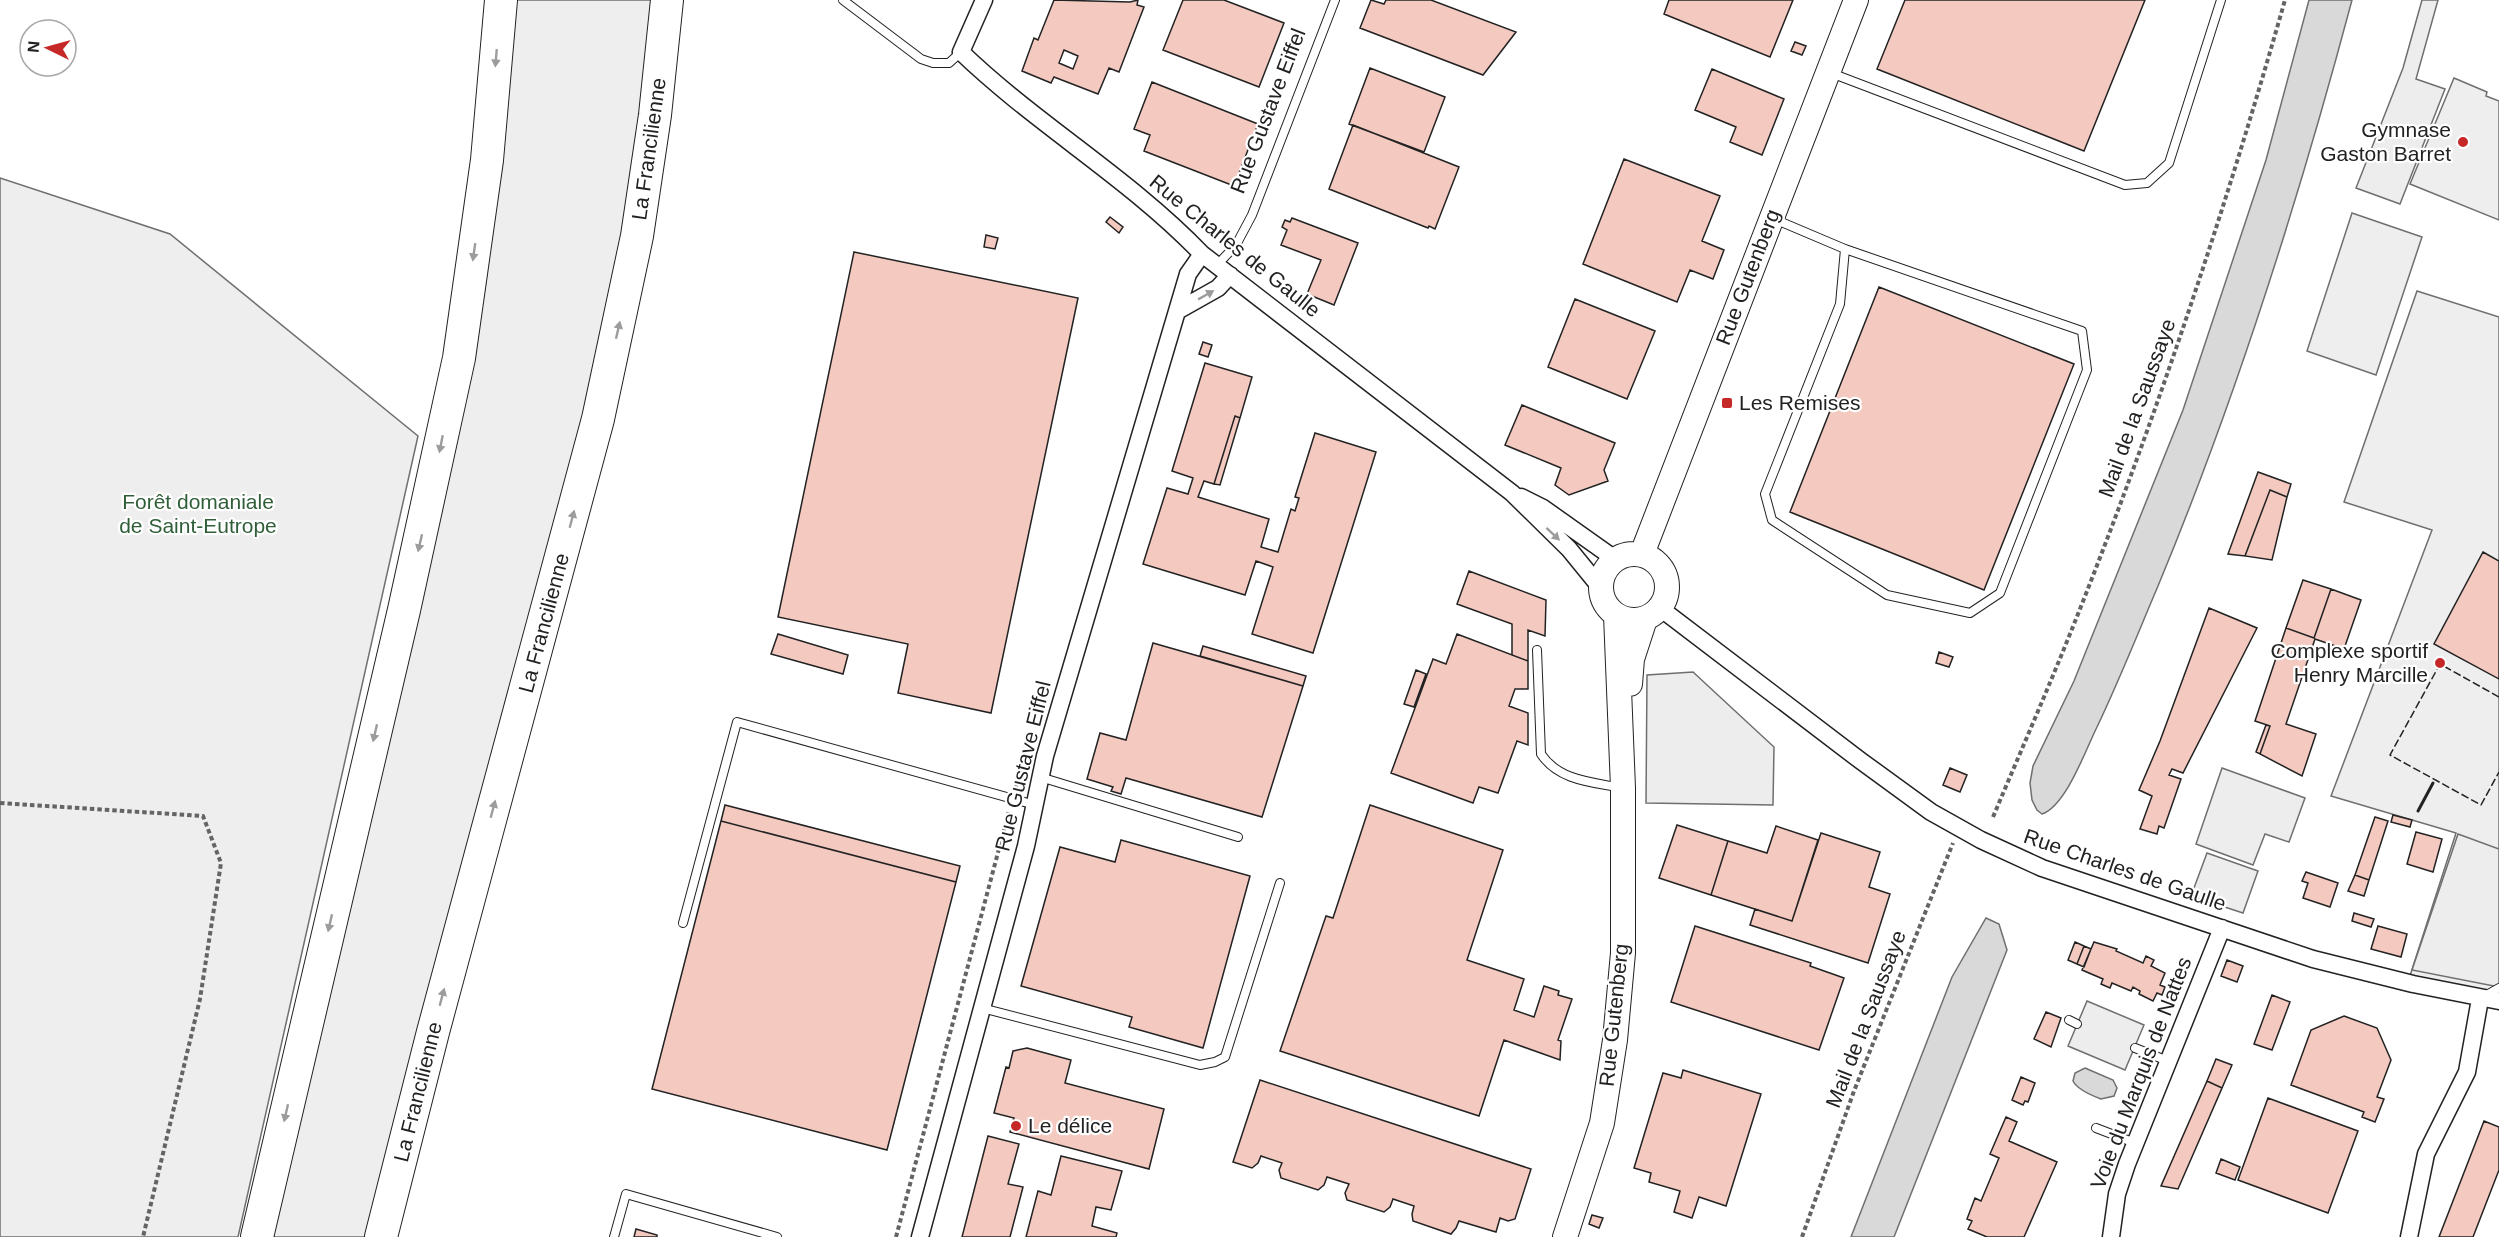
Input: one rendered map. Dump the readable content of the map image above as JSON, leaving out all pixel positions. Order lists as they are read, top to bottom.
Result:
{
  "streets": {
    "highway": ["La Francilienne"],
    "street": [
      "Rue Gustave Eiffel",
      "Rue Charles de Gaulle",
      "Rue Gutenberg",
      "Voie du Marquis de Nattes"
    ],
    "path": ["Mail de la Saussaye"]
  },
  "crossings": [
    ["Rue Gustave Eiffel", "Rue Charles de Gaulle"],
    ["Rue Charles de Gaulle", "Rue Gutenberg"],
    ["Rue Charles de Gaulle", "Voie du Marquis de Nattes"]
  ],
  "parks": ["Forêt domaniale de Saint-Eutrope"],
  "places": {
    "other": ["Gymnase Gaston Barret", "Complexe sportif Henry Marcille", "Le délice"],
    "transit": ["Les Remises"]
  },
  "north": "left"
}
